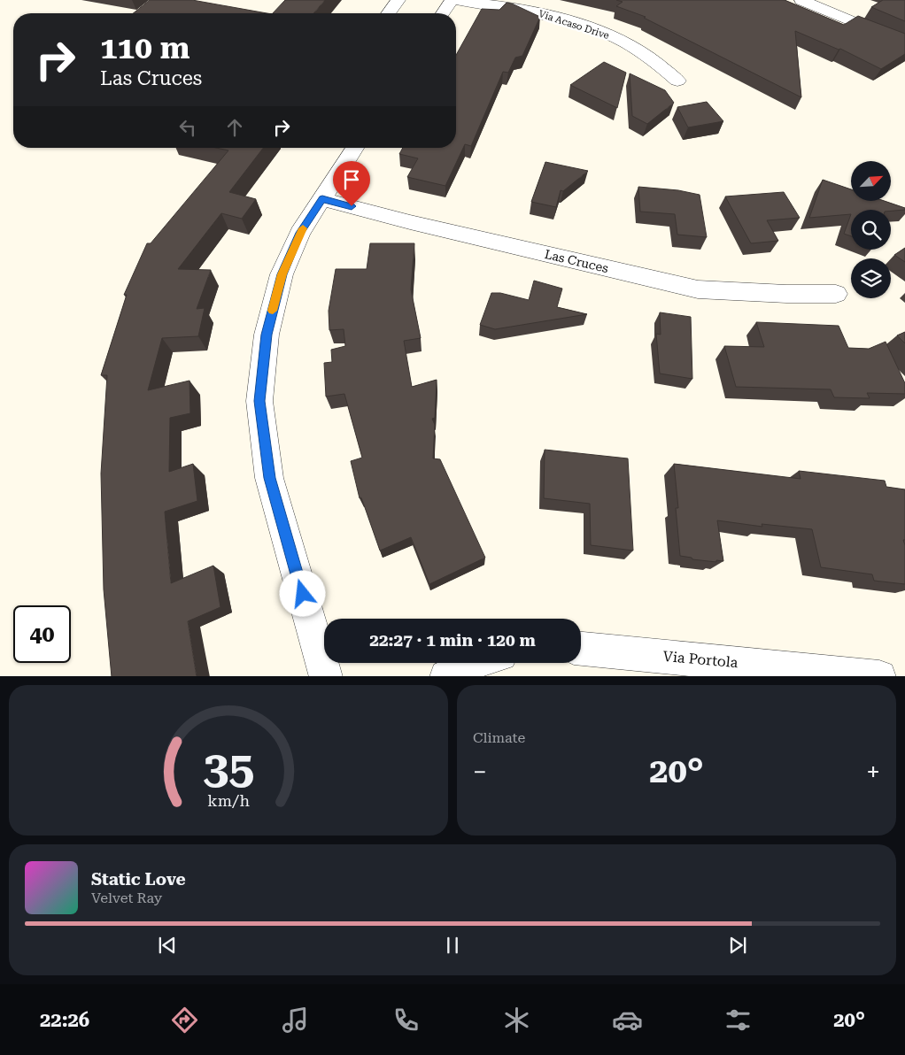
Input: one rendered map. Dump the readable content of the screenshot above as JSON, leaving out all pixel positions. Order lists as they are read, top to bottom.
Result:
{
  "streets": {
    "street": ["Via Acaso Drive", "Las Cruces", "Via Portola"]
  },
  "north": "top right",
  "page": {
    "turn": ["110 m", "Las Cruces"],
    "limit": "40",
    "trip": "22:27 · 1 min · 120 m",
    "tile": "Climate",
    "heat": ["−", "20°", "+"],
    "song": ["Static Love", "Velvet Ray"],
    "tabs": ["22:26", "20°"],
    "gauge": ["35", "km/h"]
  }
}
